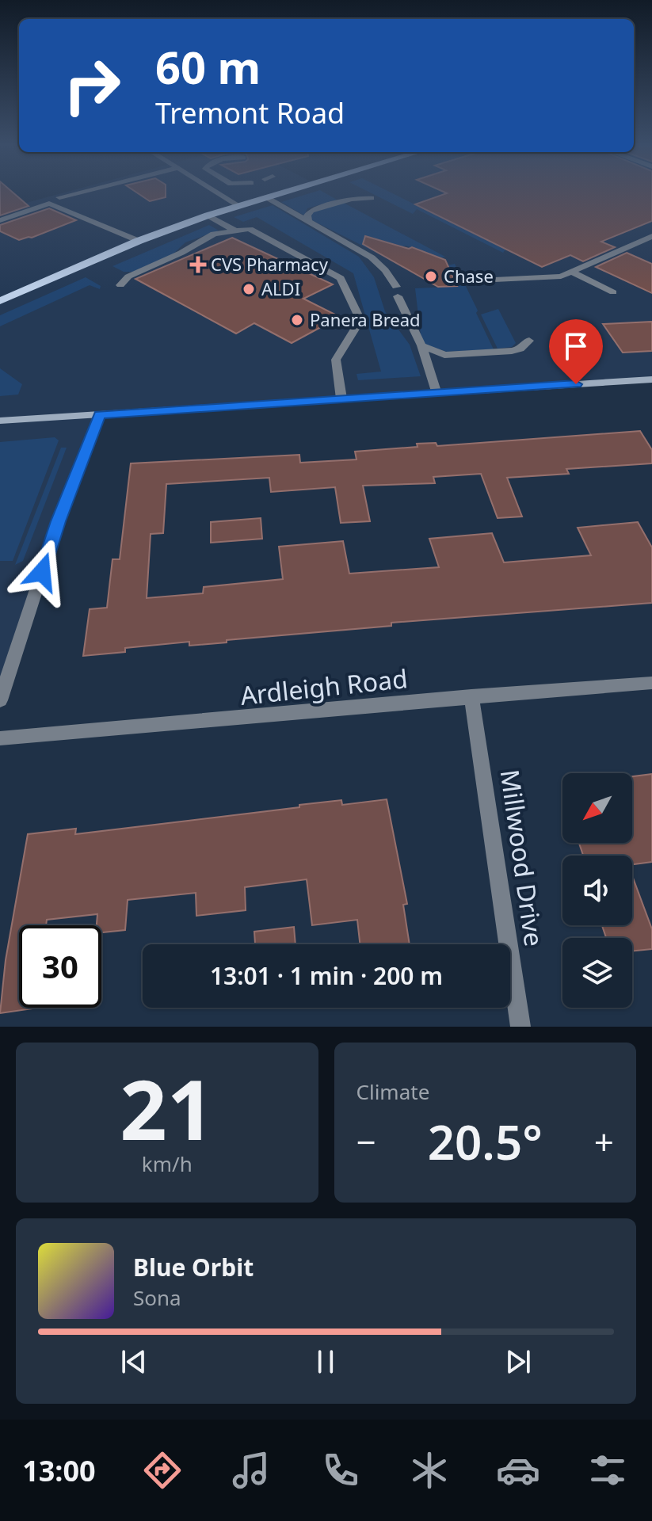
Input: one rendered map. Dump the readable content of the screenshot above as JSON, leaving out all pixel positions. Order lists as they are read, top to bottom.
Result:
{
  "streets": {
    "street": ["Ardleigh Road", "Millwood Drive"]
  },
  "crossings": [
    ["Ardleigh Road", "Millwood Drive"]
  ],
  "places": {
    "health": ["CVS Pharmacy"],
    "other": ["Chase", "ALDI", "Panera Bread"]
  },
  "north": "bottom left",
  "page": {
    "turn": ["60 m", "Tremont Road"],
    "limit": "30",
    "trip": "13:01 · 1 min · 200 m",
    "tile": [
      ["21", "km/h"],
      "Climate"
    ],
    "heat": ["−", "20.5°", "+"],
    "song": ["Blue Orbit", "Sona"],
    "tabs": "13:00"
  }
}
